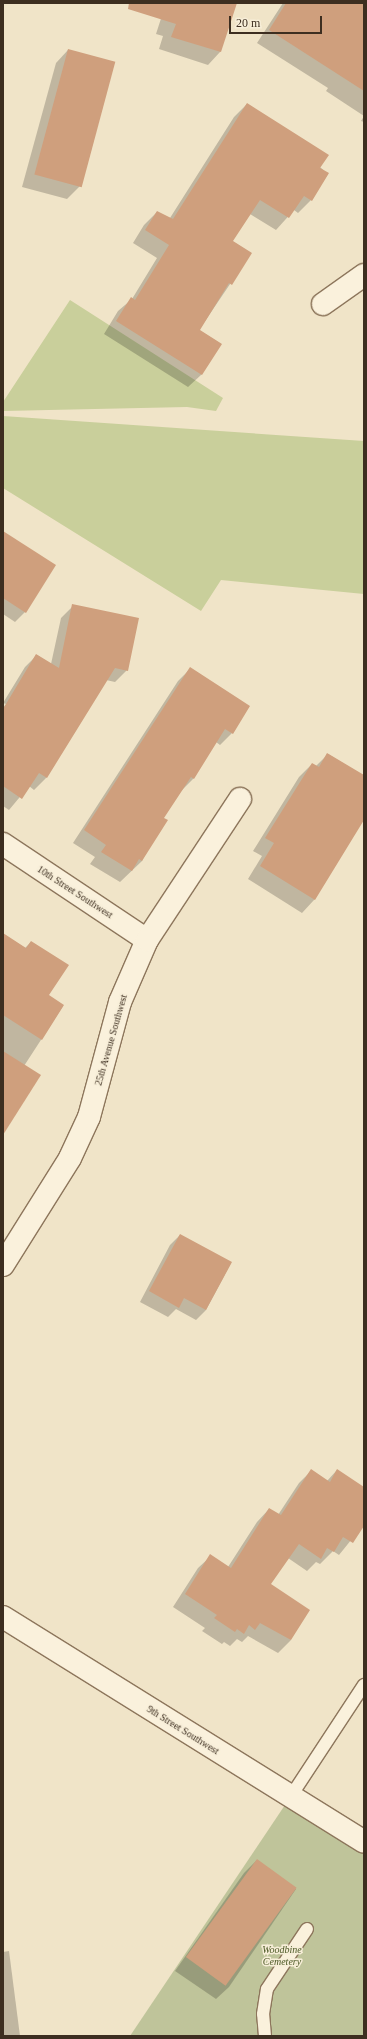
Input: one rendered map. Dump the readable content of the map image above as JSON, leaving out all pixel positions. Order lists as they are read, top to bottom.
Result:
{
  "streets": {
    "street": ["10th Street Southwest", "25th Avenue Southwest", "9th Street Southwest"]
  },
  "crossings": [
    ["10th Street Southwest", "25th Avenue Southwest"]
  ],
  "parks": ["Woodbine Cemetery"],
  "scale_bar": "20 m"
}
